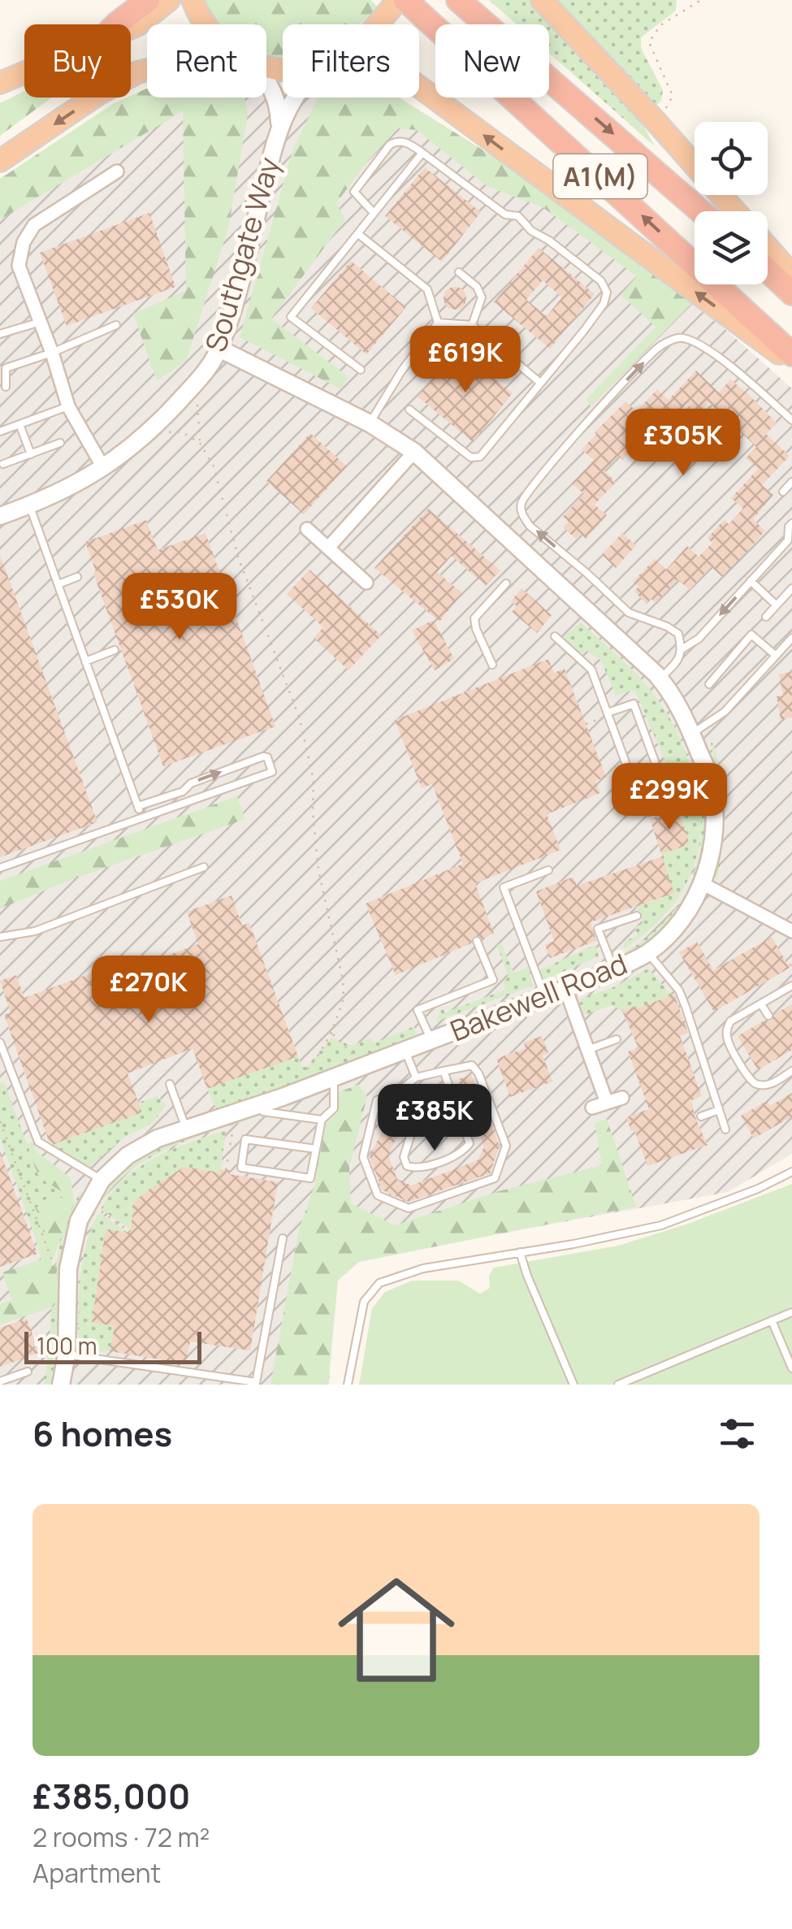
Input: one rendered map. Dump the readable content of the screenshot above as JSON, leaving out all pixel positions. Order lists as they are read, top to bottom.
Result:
{
  "streets": {
    "highway": ["A1(M)"],
    "street": ["Southgate Way", "Bakewell Road"]
  },
  "crossings": [
    ["Southgate Way", "Bakewell Road"]
  ],
  "scale_bar": "100 m",
  "page": {
    "chip": [
      "Buy",
      "Rent",
      "Filters",
      "New"
    ],
    "price": [
      "£619K",
      "£305K",
      "£530K",
      "£299K",
      "£270K",
      "£385K"
    ],
    "scale": "100 m",
    "heading": "6 homes",
    "list": [
      {
        "name": "£385,000",
        "note": "2 rooms · 72 m² · Apartment"
      }
    ]
  }
}
